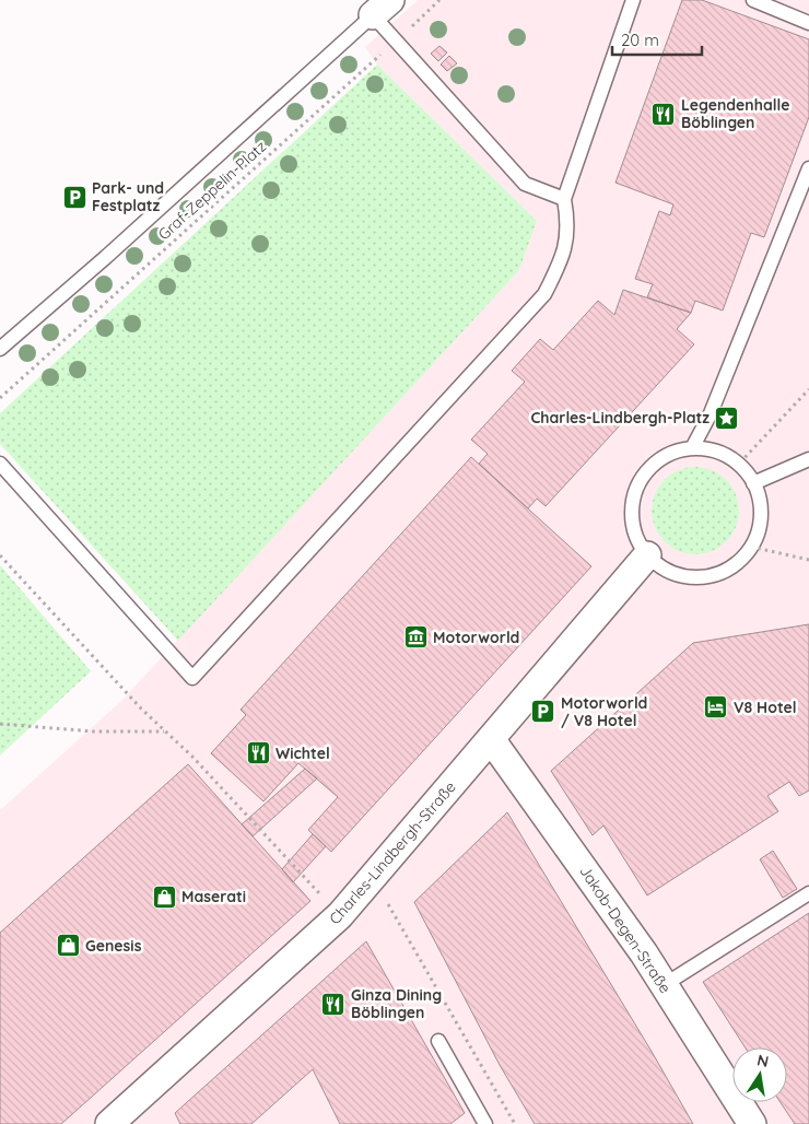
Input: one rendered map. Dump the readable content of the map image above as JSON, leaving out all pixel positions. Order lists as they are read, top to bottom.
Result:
{
  "streets": {
    "street": ["Charles-Lindbergh-Straße", "Jakob-Degen-Straße"],
    "path": ["Graf-Zeppelin-Platz"]
  },
  "crossings": [
    ["Charles-Lindbergh-Straße", "Jakob-Degen-Straße"]
  ],
  "places": {
    "restaurant": ["Legendenhalle Böblingen", "Wichtel", "Ginza Dining Böblingen"],
    "parking": ["Park- und Festplatz", "Motorworld / V8 Hotel"],
    "place": ["Charles-Lindbergh-Platz"],
    "museum": ["Motorworld"],
    "hotel": ["V8 Hotel"],
    "shop": ["Maserati", "Genesis"]
  },
  "scale_bar": "20 m",
  "north": "top"
}
